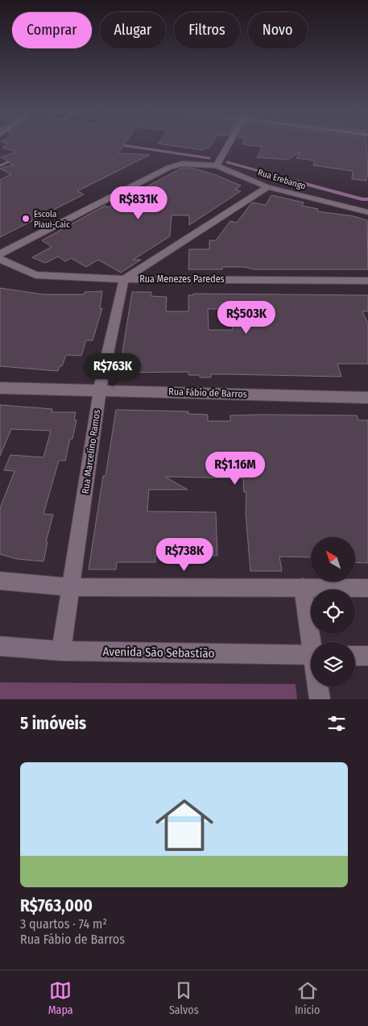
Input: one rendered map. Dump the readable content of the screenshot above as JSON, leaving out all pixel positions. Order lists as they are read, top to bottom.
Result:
{
  "streets": {
    "street": [
      "Rua Erebango",
      "Rua Menezes Paredes",
      "Rua Fábio de Barros",
      "Rua Marcelino Ramos",
      "Avenida São Sebastião"
    ]
  },
  "crossings": [
    ["Rua Menezes Paredes", "Rua Marcelino Ramos"],
    ["Rua Fábio de Barros", "Rua Marcelino Ramos"],
    ["Rua Marcelino Ramos", "Avenida São Sebastião"]
  ],
  "places": ["Escola Piaui-Caic"],
  "north": "top left",
  "page": {
    "chip": [
      "Comprar",
      "Alugar",
      "Filtros",
      "Novo"
    ],
    "price": [
      "R$831K",
      "R$503K",
      "R$763K",
      "R$1.16M",
      "R$738K"
    ],
    "heading": "5 imóveis",
    "list": [
      {
        "name": "R$763,000",
        "note": "3 quartos · 74 m² · Rua Fábio de Barros"
      }
    ],
    "tabs": ["Mapa", "Salvos", "Início"]
  }
}
